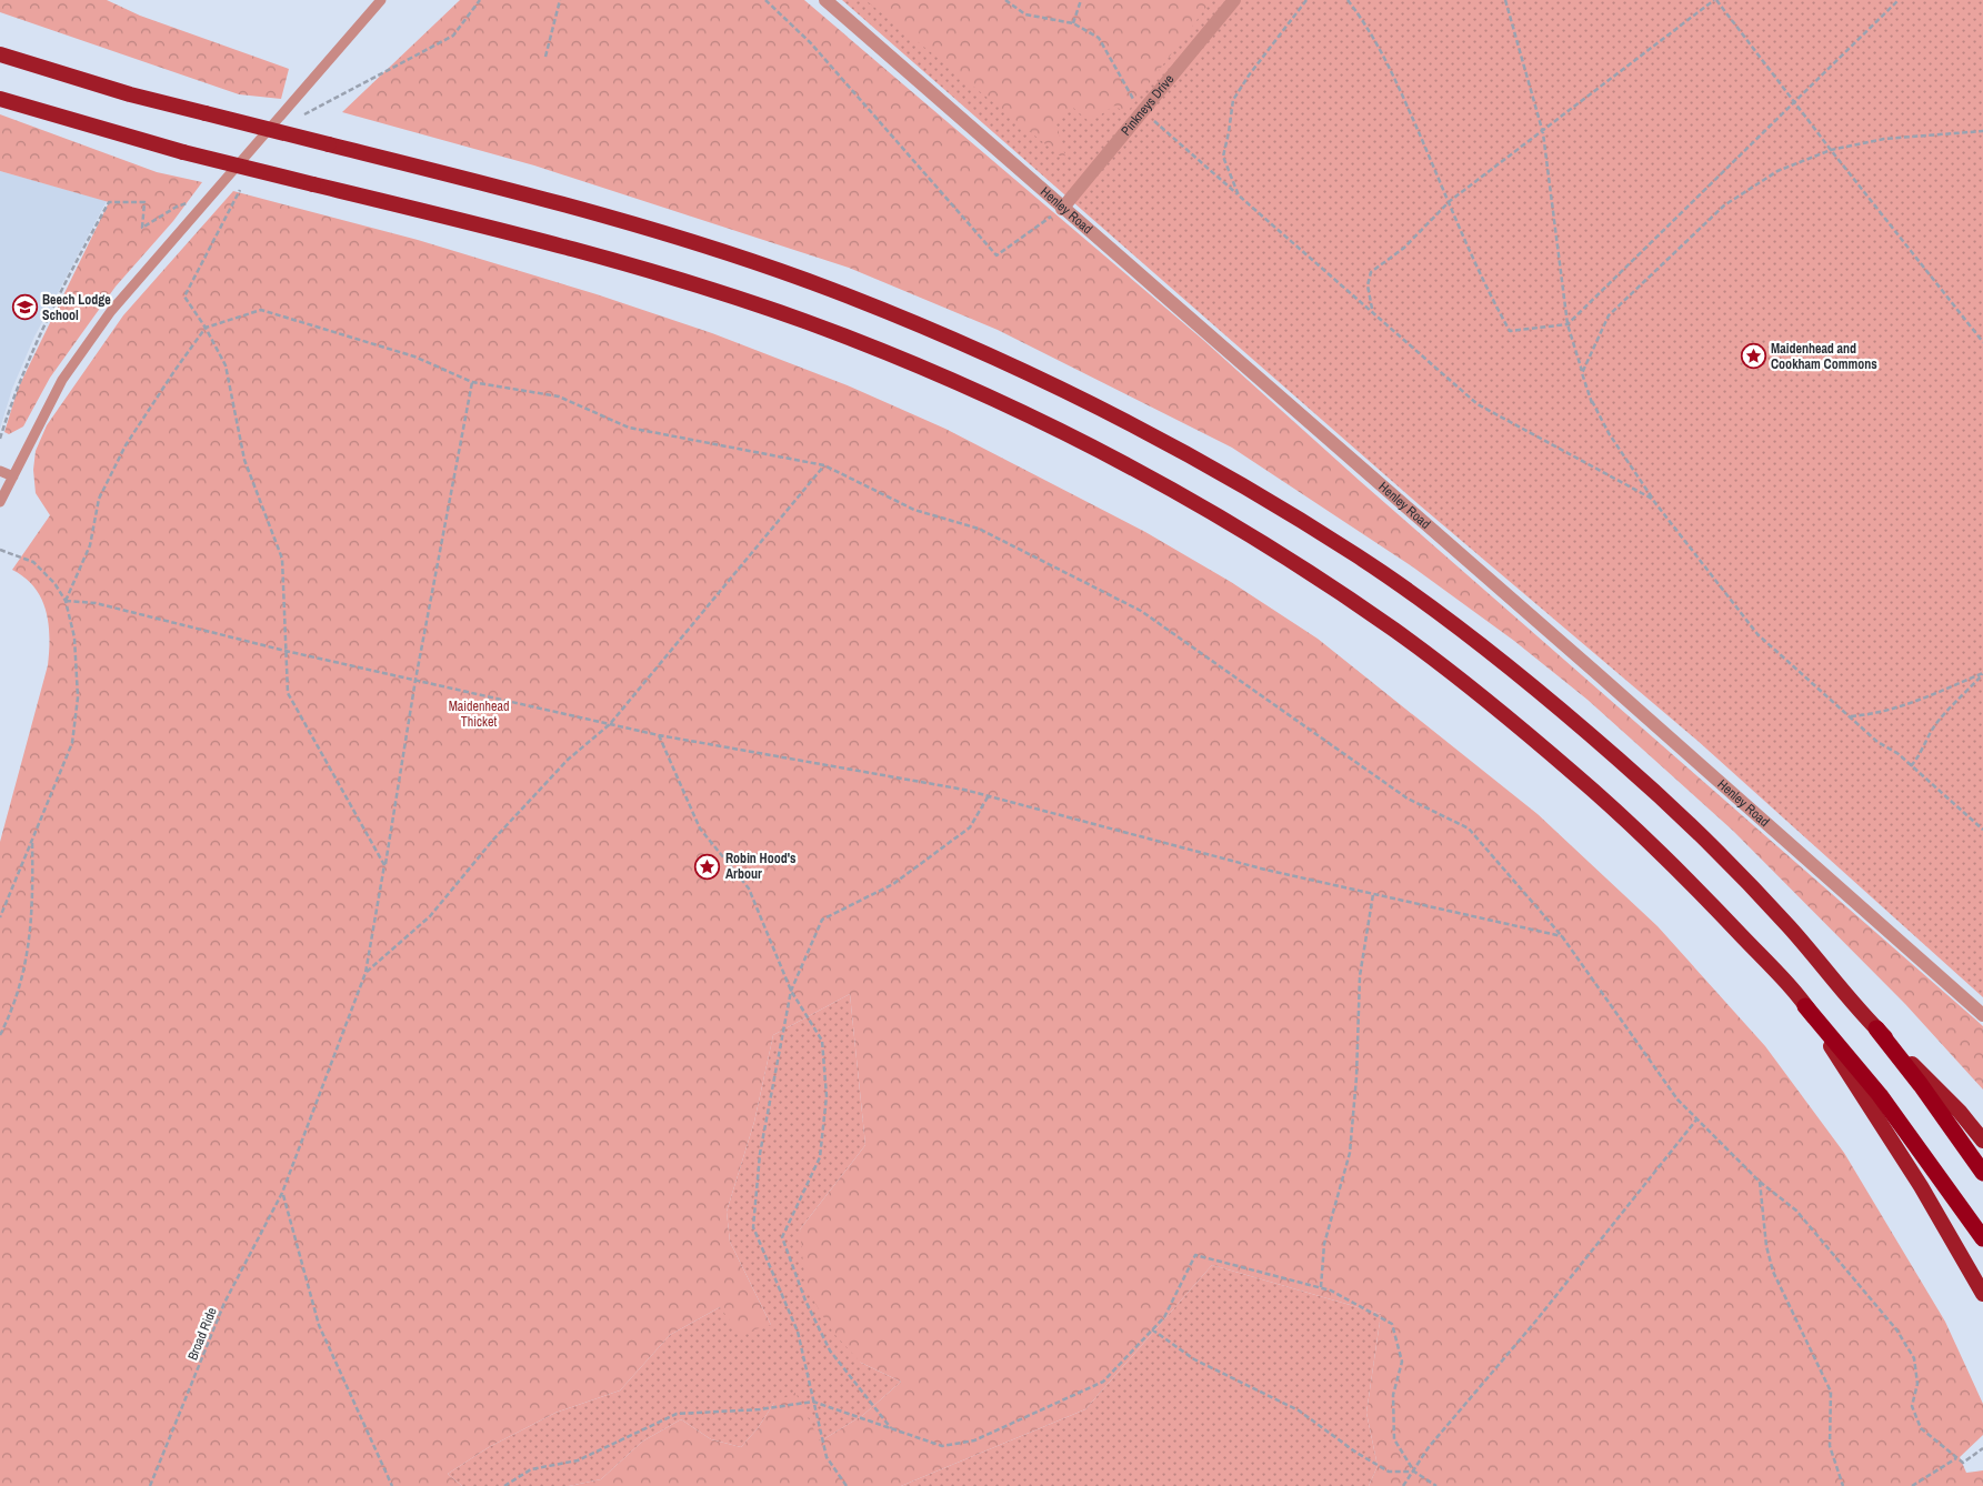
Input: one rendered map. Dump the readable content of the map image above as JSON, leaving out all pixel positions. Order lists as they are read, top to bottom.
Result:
{
  "streets": {
    "street": ["Pinkneys Drive", "Henley Road"],
    "path": ["Broad Ride"]
  },
  "crossings": [
    ["Pinkneys Drive", "Henley Road"]
  ],
  "parks": ["Maidenhead Thicket"],
  "places": {
    "school or university": ["Beech Lodge School"],
    "place": ["Maidenhead and Cookham Commons", "Robin Hood's Arbour"]
  }
}
